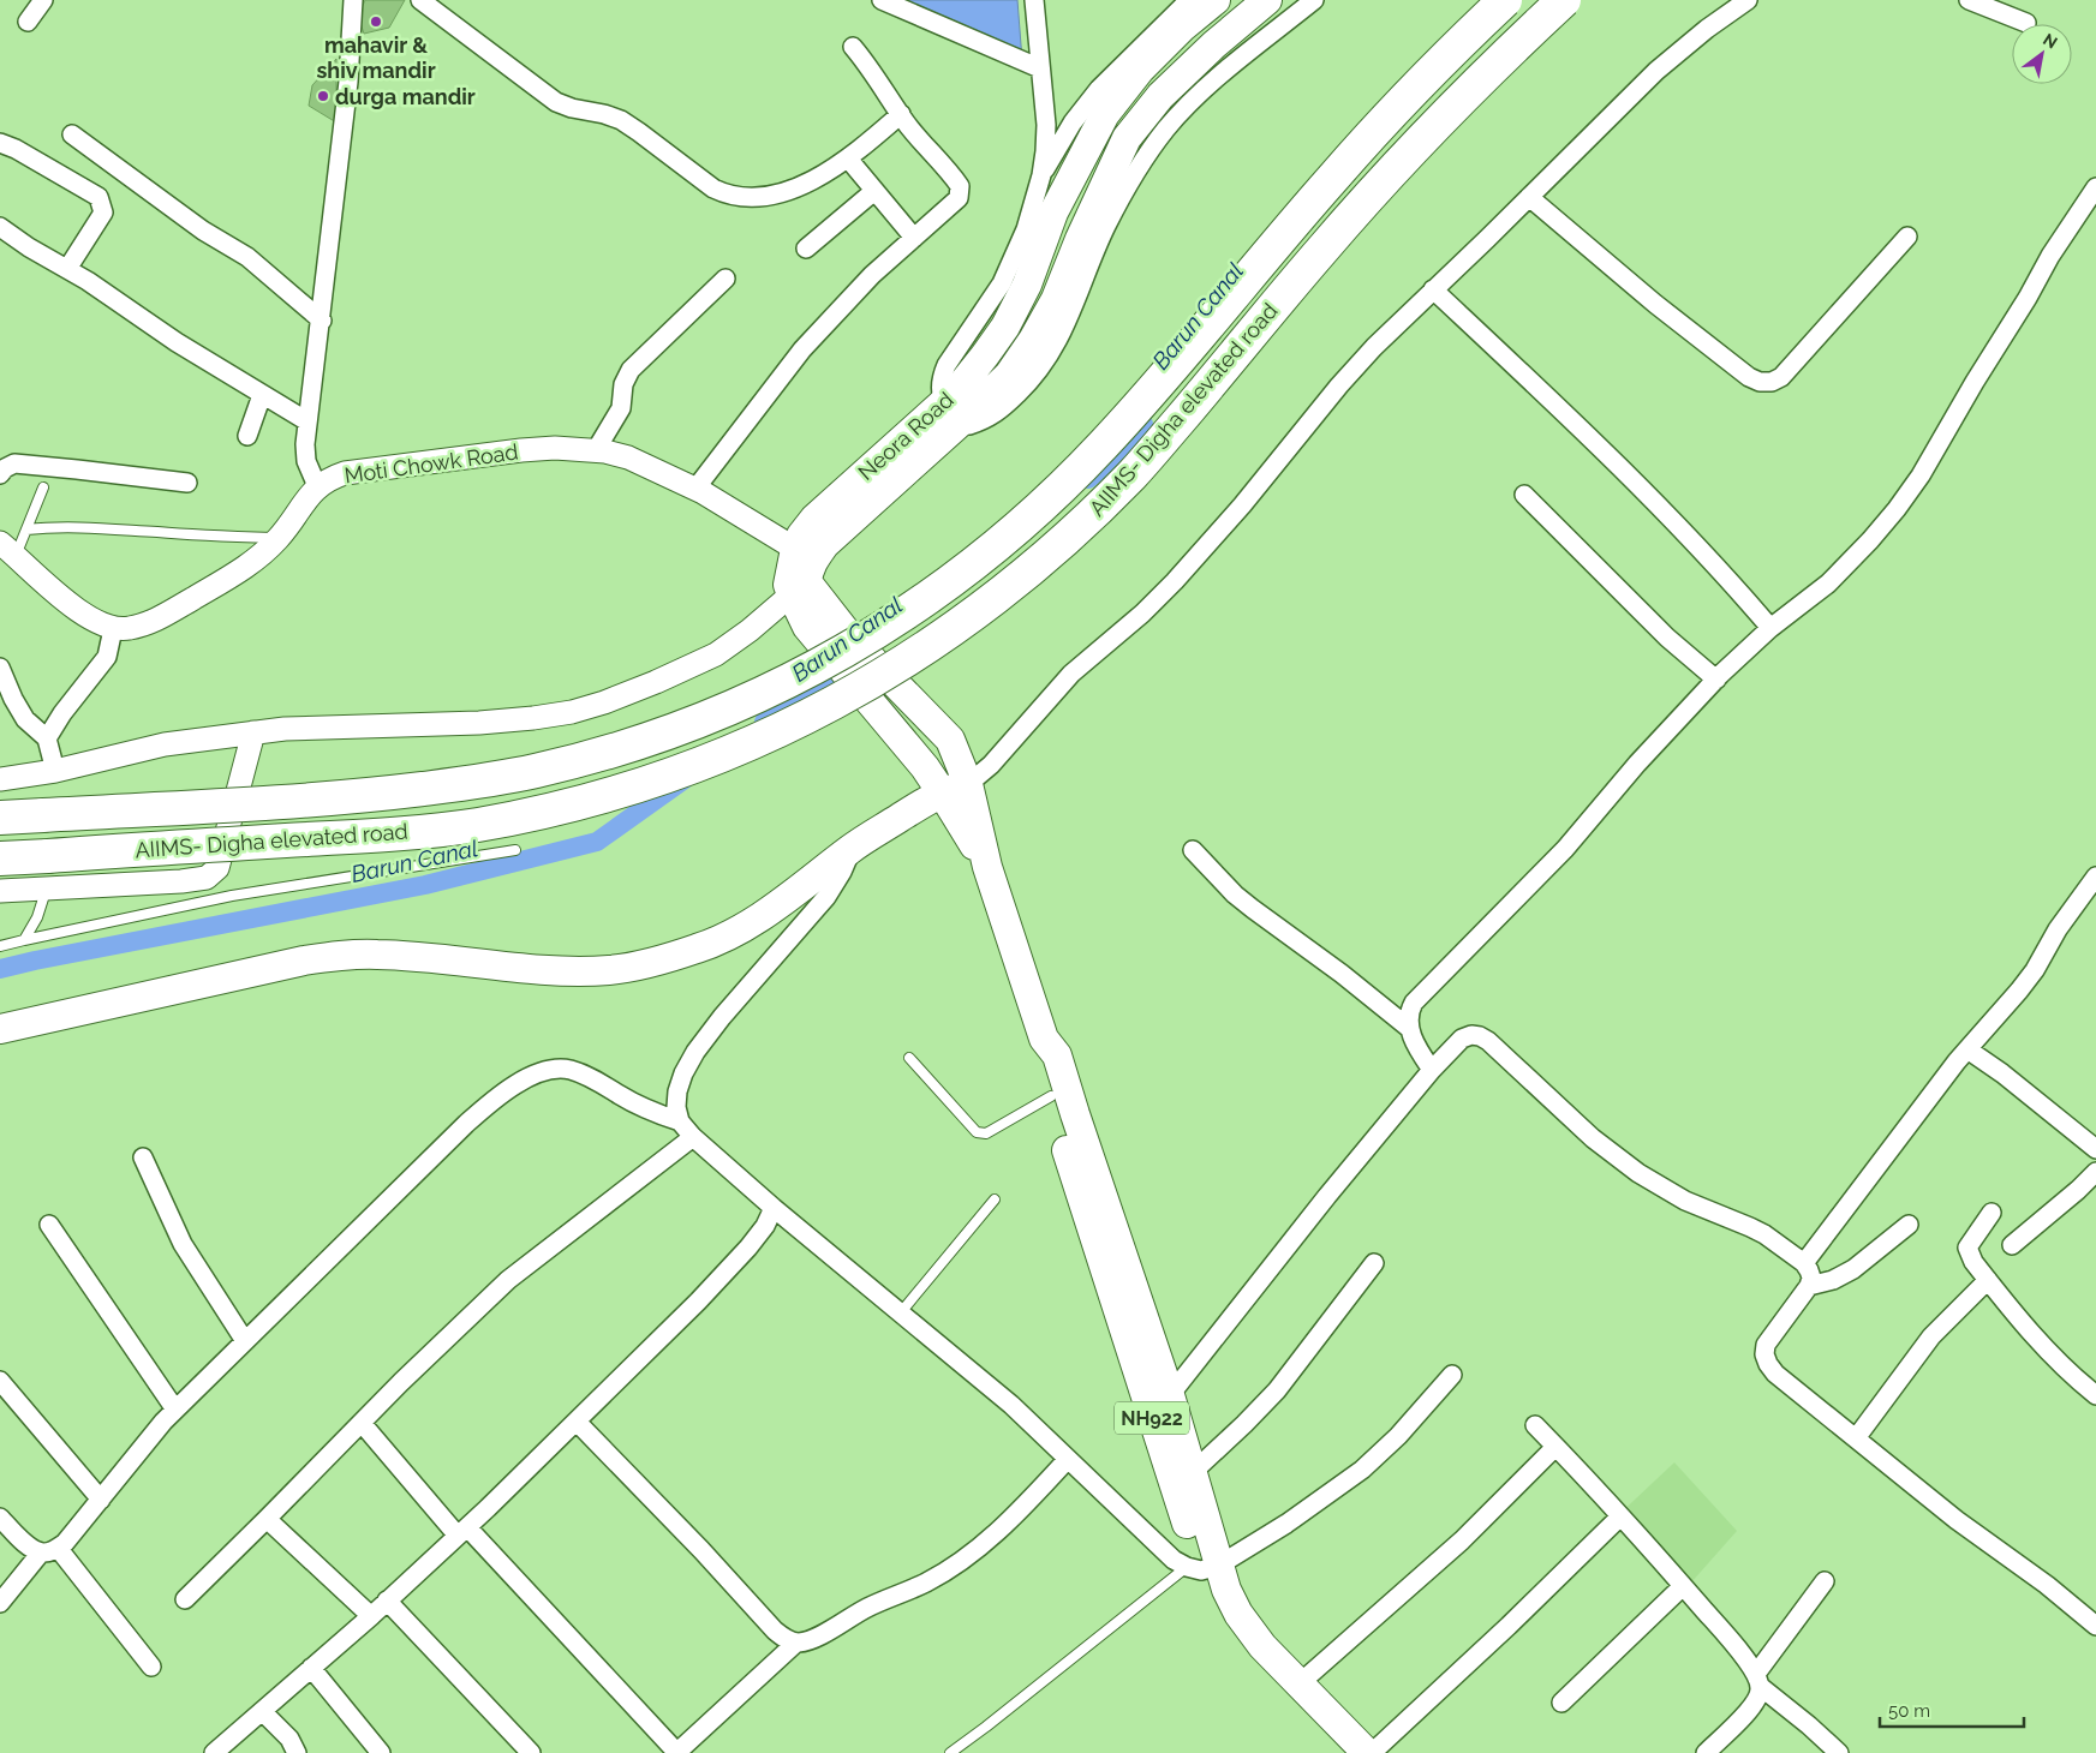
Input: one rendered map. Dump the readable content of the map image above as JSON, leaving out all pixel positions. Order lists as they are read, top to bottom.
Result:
{
  "streets": {
    "highway": ["AIIMS- Digha elevated road"],
    "main road": ["Neora Road", "NH922"],
    "street": ["Moti Chowk Road"]
  },
  "water": ["Barun Canal"],
  "places": ["mahavir & shiv mandir", "durga mandir"],
  "scale_bar": "50 m",
  "north": "top right"
}
